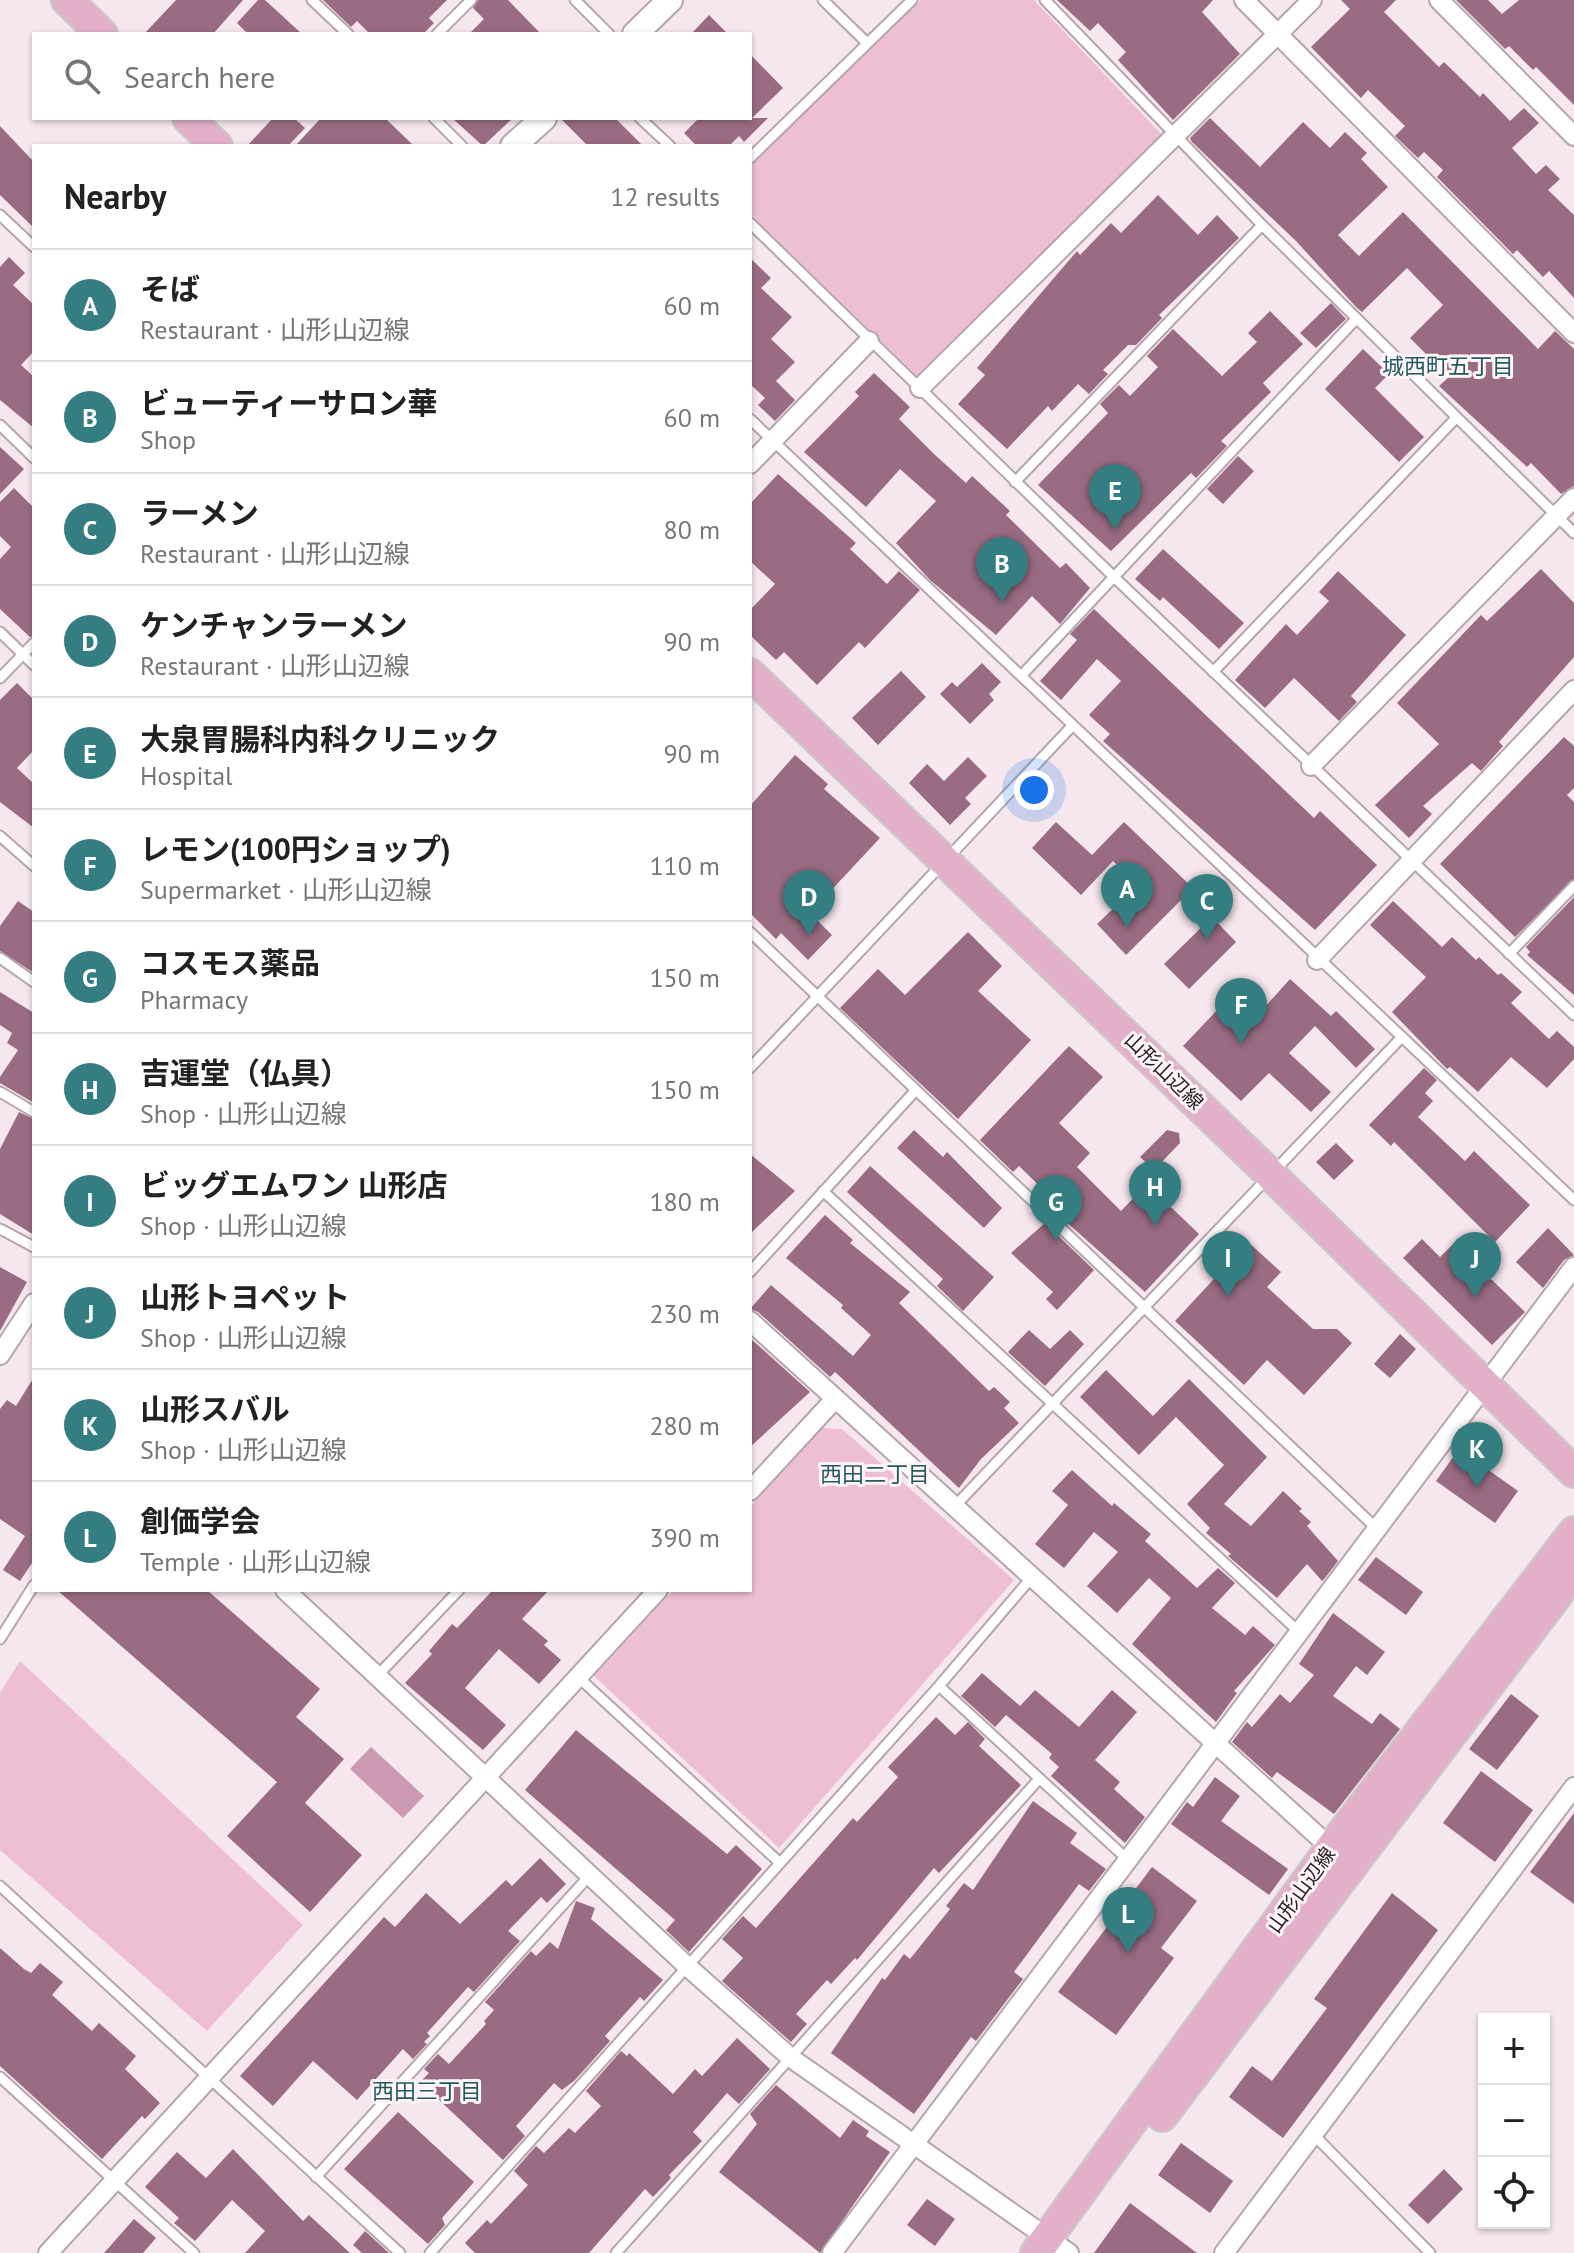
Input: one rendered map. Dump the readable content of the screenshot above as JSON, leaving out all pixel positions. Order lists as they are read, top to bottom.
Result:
{
  "streets": {
    "main road": ["山形山辺線"]
  },
  "districts": ["城西町五丁目", "西田二丁目", "西田三丁目"],
  "page": {
    "search": "Search here",
    "heading": ["Nearby", "12 results"],
    "list": [
      {
        "mark": "A",
        "name": "そば",
        "note": "Restaurant · 山形山辺線",
        "value": "60 m"
      },
      {
        "mark": "B",
        "name": "ビューティーサロン華",
        "note": "Shop",
        "value": "60 m"
      },
      {
        "mark": "C",
        "name": "ラーメン",
        "note": "Restaurant · 山形山辺線",
        "value": "80 m"
      },
      {
        "mark": "D",
        "name": "ケンチャンラーメン",
        "note": "Restaurant · 山形山辺線",
        "value": "90 m"
      },
      {
        "mark": "E",
        "name": "大泉胃腸科内科クリニック",
        "note": "Hospital",
        "value": "90 m"
      },
      {
        "mark": "F",
        "name": "レモン(100円ショップ)",
        "note": "Supermarket · 山形山辺線",
        "value": "110 m"
      },
      {
        "mark": "G",
        "name": "コスモス薬品",
        "note": "Pharmacy",
        "value": "150 m"
      },
      {
        "mark": "H",
        "name": "吉運堂（仏具）",
        "note": "Shop · 山形山辺線",
        "value": "150 m"
      },
      {
        "mark": "I",
        "name": "ビッグエムワン 山形店",
        "note": "Shop · 山形山辺線",
        "value": "180 m"
      },
      {
        "mark": "J",
        "name": "山形トヨペット",
        "note": "Shop · 山形山辺線",
        "value": "230 m"
      },
      {
        "mark": "K",
        "name": "山形スバル",
        "note": "Shop · 山形山辺線",
        "value": "280 m"
      },
      {
        "mark": "L",
        "name": "創価学会",
        "note": "Temple · 山形山辺線",
        "value": "390 m"
      }
    ],
    "pins": [
      "E",
      "B",
      "A",
      "D",
      "C",
      "F",
      "H",
      "G",
      "I",
      "J",
      "K",
      "L"
    ],
    "map_buttons": ["+", "−"]
  }
}
